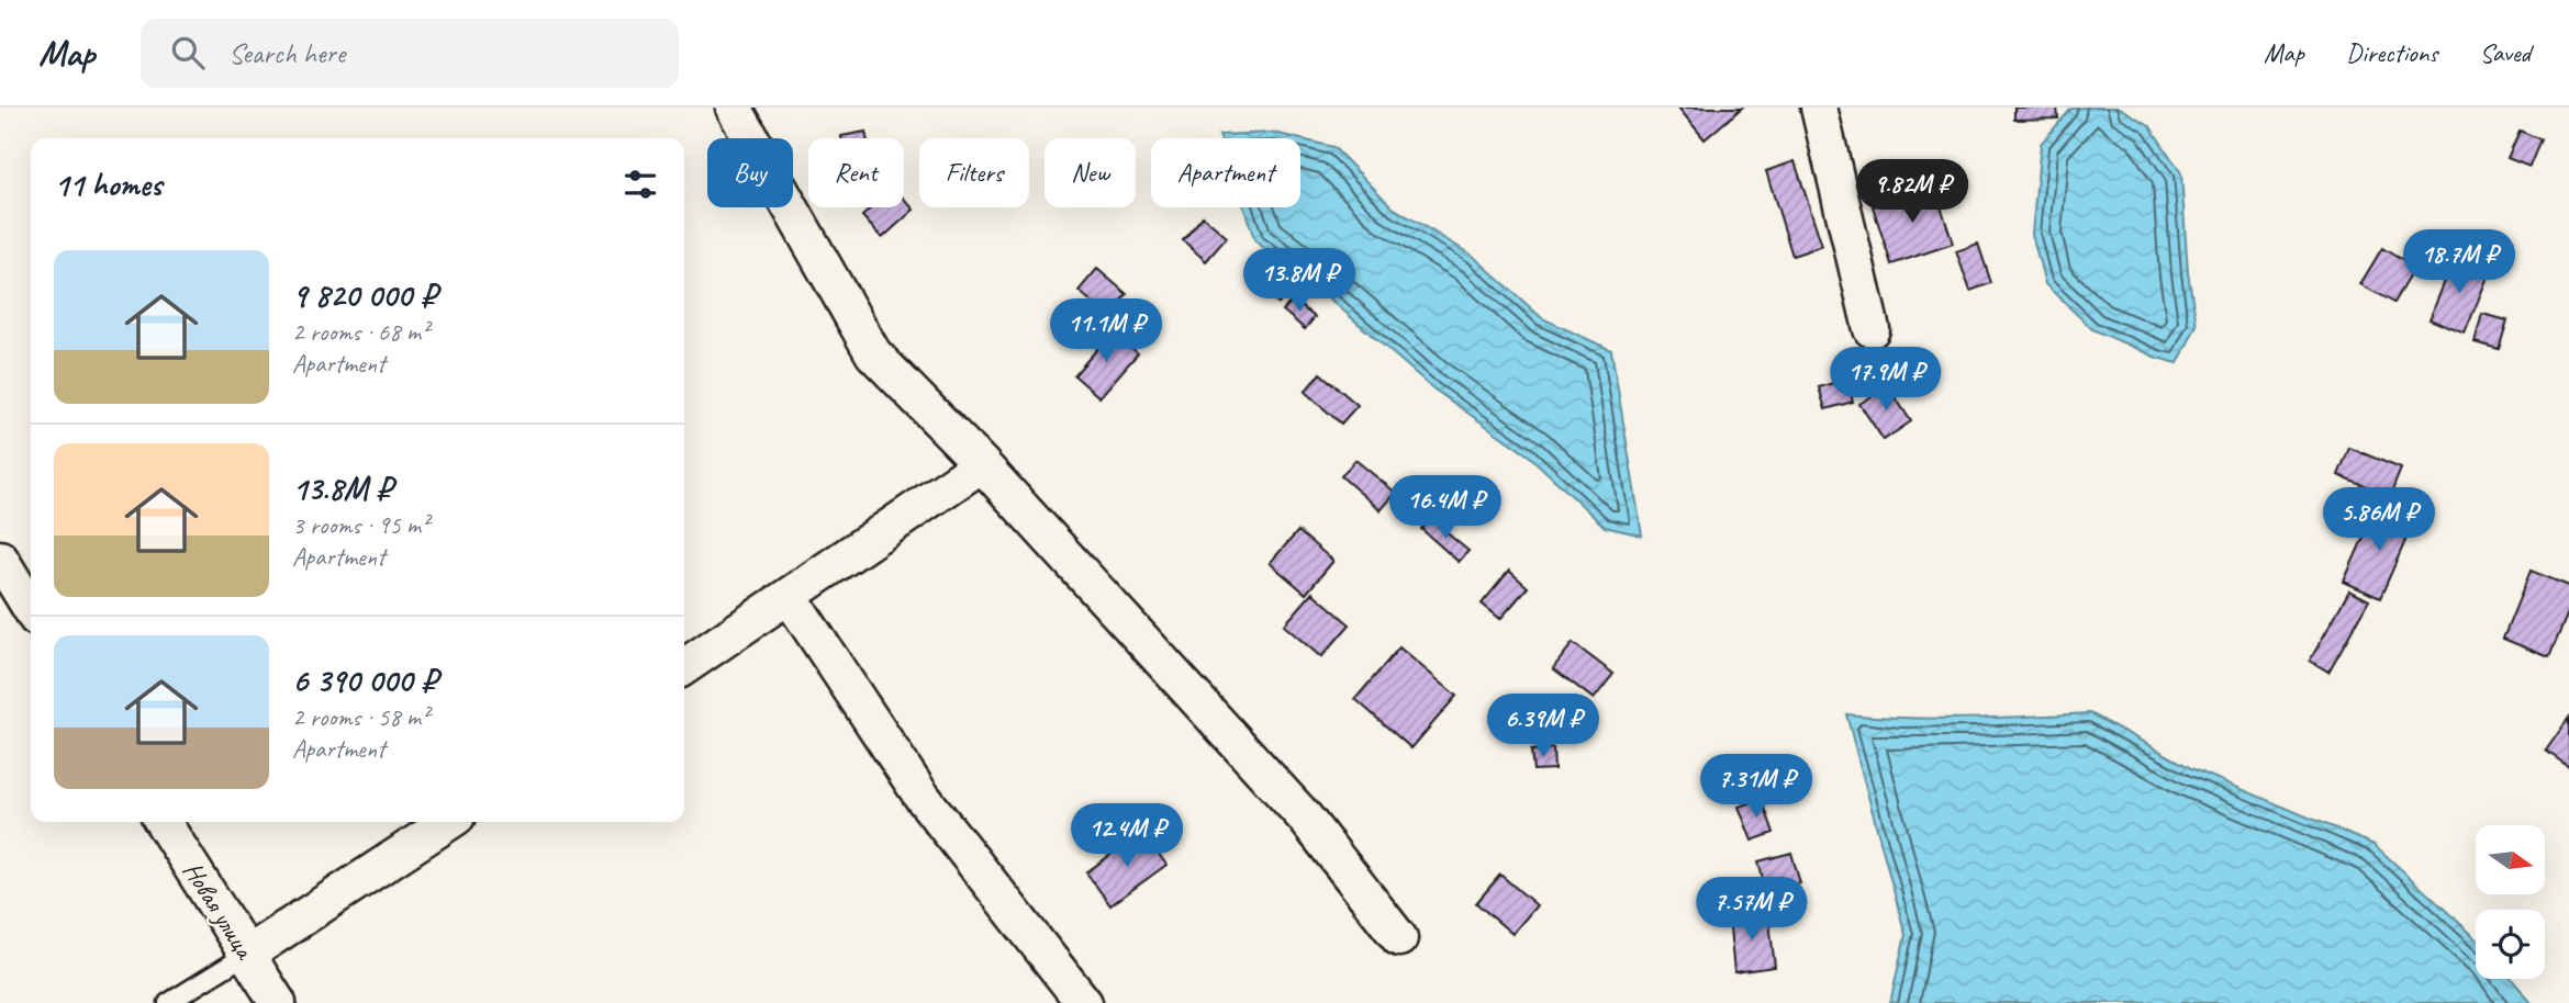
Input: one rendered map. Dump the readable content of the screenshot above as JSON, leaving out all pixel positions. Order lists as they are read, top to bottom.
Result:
{
  "streets": {
    "street": ["Новая улица"]
  },
  "north": "right",
  "page": {
    "header": "Map",
    "search": "Search here",
    "nav": ["Map", "Directions", "Saved"],
    "chip": [
      "Buy",
      "Rent",
      "Filters",
      "New",
      "Apartment"
    ],
    "heading": "11 homes",
    "price": [
      "9.82M ₽",
      "18.7M ₽",
      "13.8M ₽",
      "11.1M ₽",
      "17.9M ₽",
      "16.4M ₽",
      "5.86M ₽",
      "6.39M ₽",
      "7.31M ₽",
      "12.4M ₽",
      "7.57M ₽"
    ],
    "list": [
      {
        "name": "9 820 000 ₽",
        "note": "2 rooms · 68 m² · Apartment"
      },
      {
        "name": "13.8M ₽",
        "note": "3 rooms · 95 m² · Apartment"
      },
      {
        "name": "6 390 000 ₽",
        "note": "2 rooms · 58 m² · Apartment"
      }
    ]
  }
}
